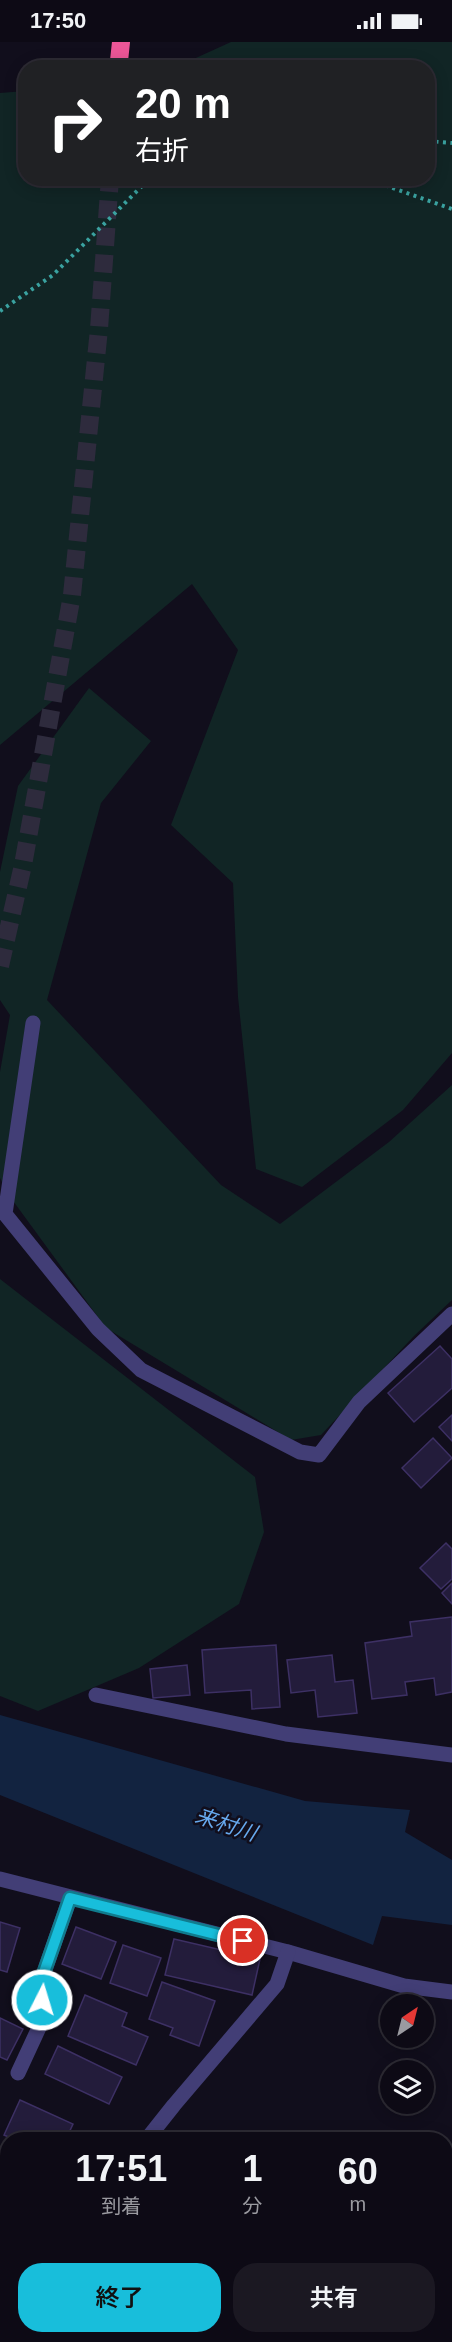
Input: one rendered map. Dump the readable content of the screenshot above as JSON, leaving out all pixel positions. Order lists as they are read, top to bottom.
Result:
{
  "water": ["来村川"],
  "north": "top right",
  "page": {
    "status": "17:50",
    "turn": ["20 m", "右折"],
    "eta": [
      "17:51",
      "到着",
      "1",
      "分",
      "60",
      "m"
    ],
    "buttons": ["終了", "共有"]
  }
}
